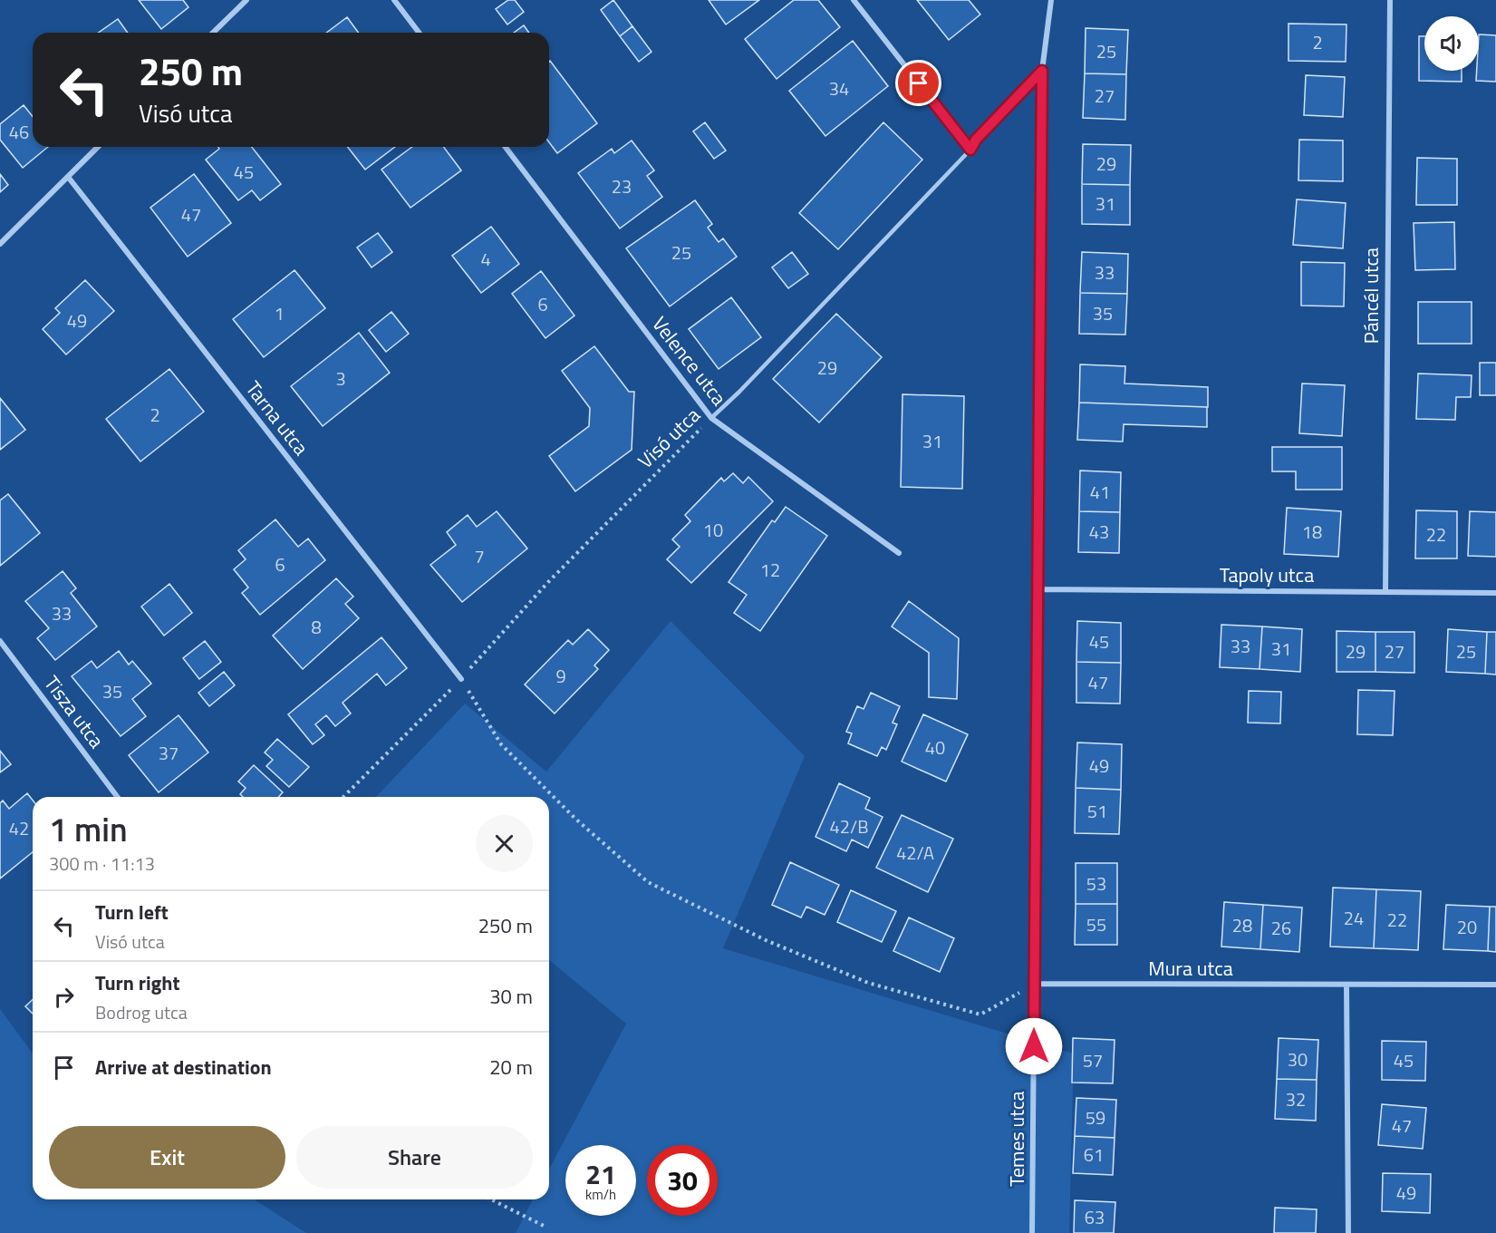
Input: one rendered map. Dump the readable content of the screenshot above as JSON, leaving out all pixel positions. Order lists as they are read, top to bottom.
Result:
{
  "streets": {
    "street": [
      "Páncél utca",
      "Velence utca",
      "Tarna utca",
      "Tapoly utca",
      "Tisza utca",
      "Mura utca",
      "Temes utca"
    ],
    "lane": ["Visó utca"]
  },
  "crossings": [
    ["Páncél utca", "Tapoly utca"],
    ["Velence utca", "Visó utca"],
    ["Tarna utca", "Visó utca"],
    ["Visó utca", "Temes utca"],
    ["Tapoly utca", "Temes utca"],
    ["Mura utca", "Temes utca"]
  ],
  "house_numbers": [
    "2",
    "25",
    "34",
    "27",
    "46",
    "29",
    "45",
    "23",
    "31",
    "47",
    "25",
    "4",
    "33",
    "6",
    "1",
    "35",
    "49",
    "29",
    "3",
    "2",
    "31",
    "41",
    "10",
    "43",
    "18",
    "22",
    "7",
    "6",
    "12",
    "33",
    "8",
    "45",
    "33",
    "31",
    "29",
    "27",
    "25",
    "9",
    "47",
    "35",
    "40",
    "37",
    "49",
    "51",
    "42/B",
    "42",
    "42/A",
    "53",
    "24",
    "22",
    "55",
    "28",
    "20",
    "26",
    "30",
    "57",
    "45",
    "32",
    "59",
    "47",
    "61",
    "49",
    "63"
  ],
  "page": {
    "turn": ["250 m", "Visó utca"],
    "heading": ["1 min", "300 m · 11:13"],
    "list": [
      {
        "name": "Turn left",
        "note": "Visó utca",
        "value": "250 m"
      },
      {
        "name": "Turn right",
        "note": "Bodrog utca",
        "value": "30 m"
      },
      {
        "name": "Arrive at destination",
        "value": "20 m"
      }
    ],
    "buttons": ["Exit", "Share"],
    "speed": "21 km/h",
    "limit": "30"
  }
}
